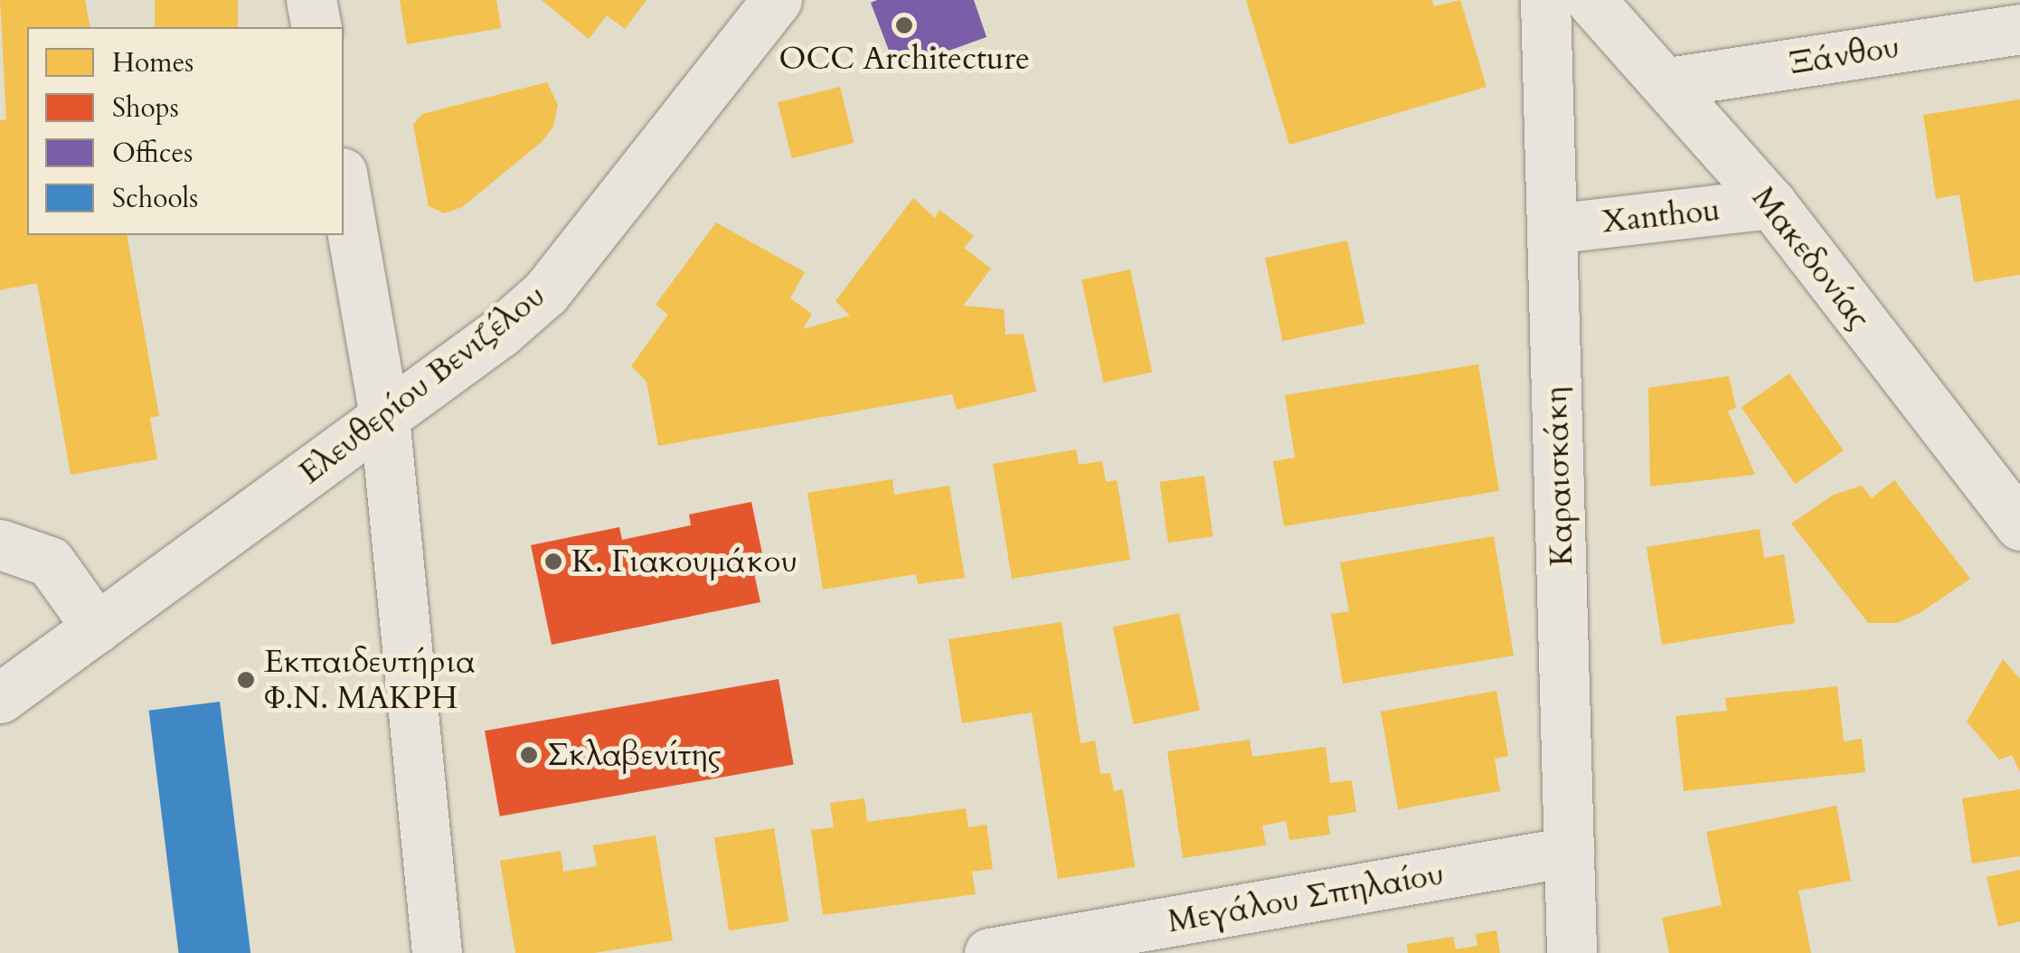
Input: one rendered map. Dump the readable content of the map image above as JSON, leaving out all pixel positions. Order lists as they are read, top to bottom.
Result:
{
  "streets": {
    "street": [
      "Ξάνθου",
      "Xanthou",
      "Μακεδονίας",
      "Ελευθερίου Βενιζέλου",
      "Καραισκάκη",
      "Μεγάλου Σπηλαίου"
    ]
  },
  "crossings": [
    ["Ξάνθου", "Μακεδονίας"],
    ["Xanthou", "Μακεδονίας"],
    ["Xanthou", "Καραισκάκη"],
    ["Καραισκάκη", "Μεγάλου Σπηλαίου"]
  ],
  "places": [
    "OCC Architecture",
    "Κ. Γιακουμάκου",
    "Εκπαιδευτήρια Φ.Ν. ΜΑΚΡΗ",
    "Σκλαβενίτης"
  ],
  "legend": [
    "Homes",
    "Shops",
    "Offices",
    "Schools"
  ]
}
